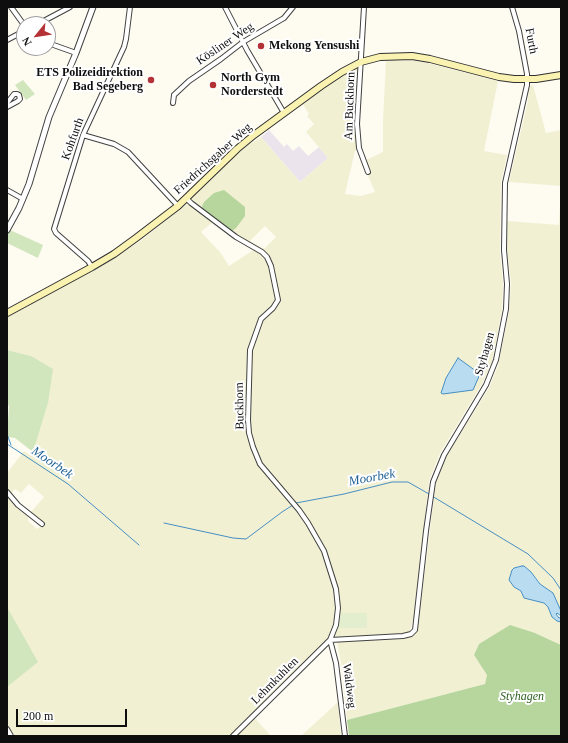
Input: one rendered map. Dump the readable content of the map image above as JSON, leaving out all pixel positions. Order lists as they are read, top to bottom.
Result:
{
  "streets": {
    "main road": ["Friedrichsgaber Weg"],
    "street": [
      "Furth",
      "Kösliner Weg",
      "Am Buckhorn",
      "Kohfurth",
      "Styhagen",
      "Buckhorn",
      "Lehmkuhlen",
      "Waldweg"
    ]
  },
  "crossings": [
    ["Furth", "Friedrichsgaber Weg"],
    ["Furth", "Styhagen"],
    ["Am Buckhorn", "Friedrichsgaber Weg"],
    ["Kohfurth", "Friedrichsgaber Weg"],
    ["Friedrichsgaber Weg", "Styhagen"],
    ["Friedrichsgaber Weg", "Buckhorn"],
    ["Styhagen", "Buckhorn"],
    ["Styhagen", "Lehmkuhlen"],
    ["Styhagen", "Waldweg"],
    ["Buckhorn", "Lehmkuhlen"],
    ["Buckhorn", "Waldweg"],
    ["Lehmkuhlen", "Waldweg"]
  ],
  "water": ["Moorbek"],
  "parks": ["Styhagen"],
  "places": ["Mekong Yensushi", "ETS Polizeidirektion Bad Segeberg", "North Gym Norderstedt"],
  "scale_bar": "200 m",
  "north": "bottom left"
}
